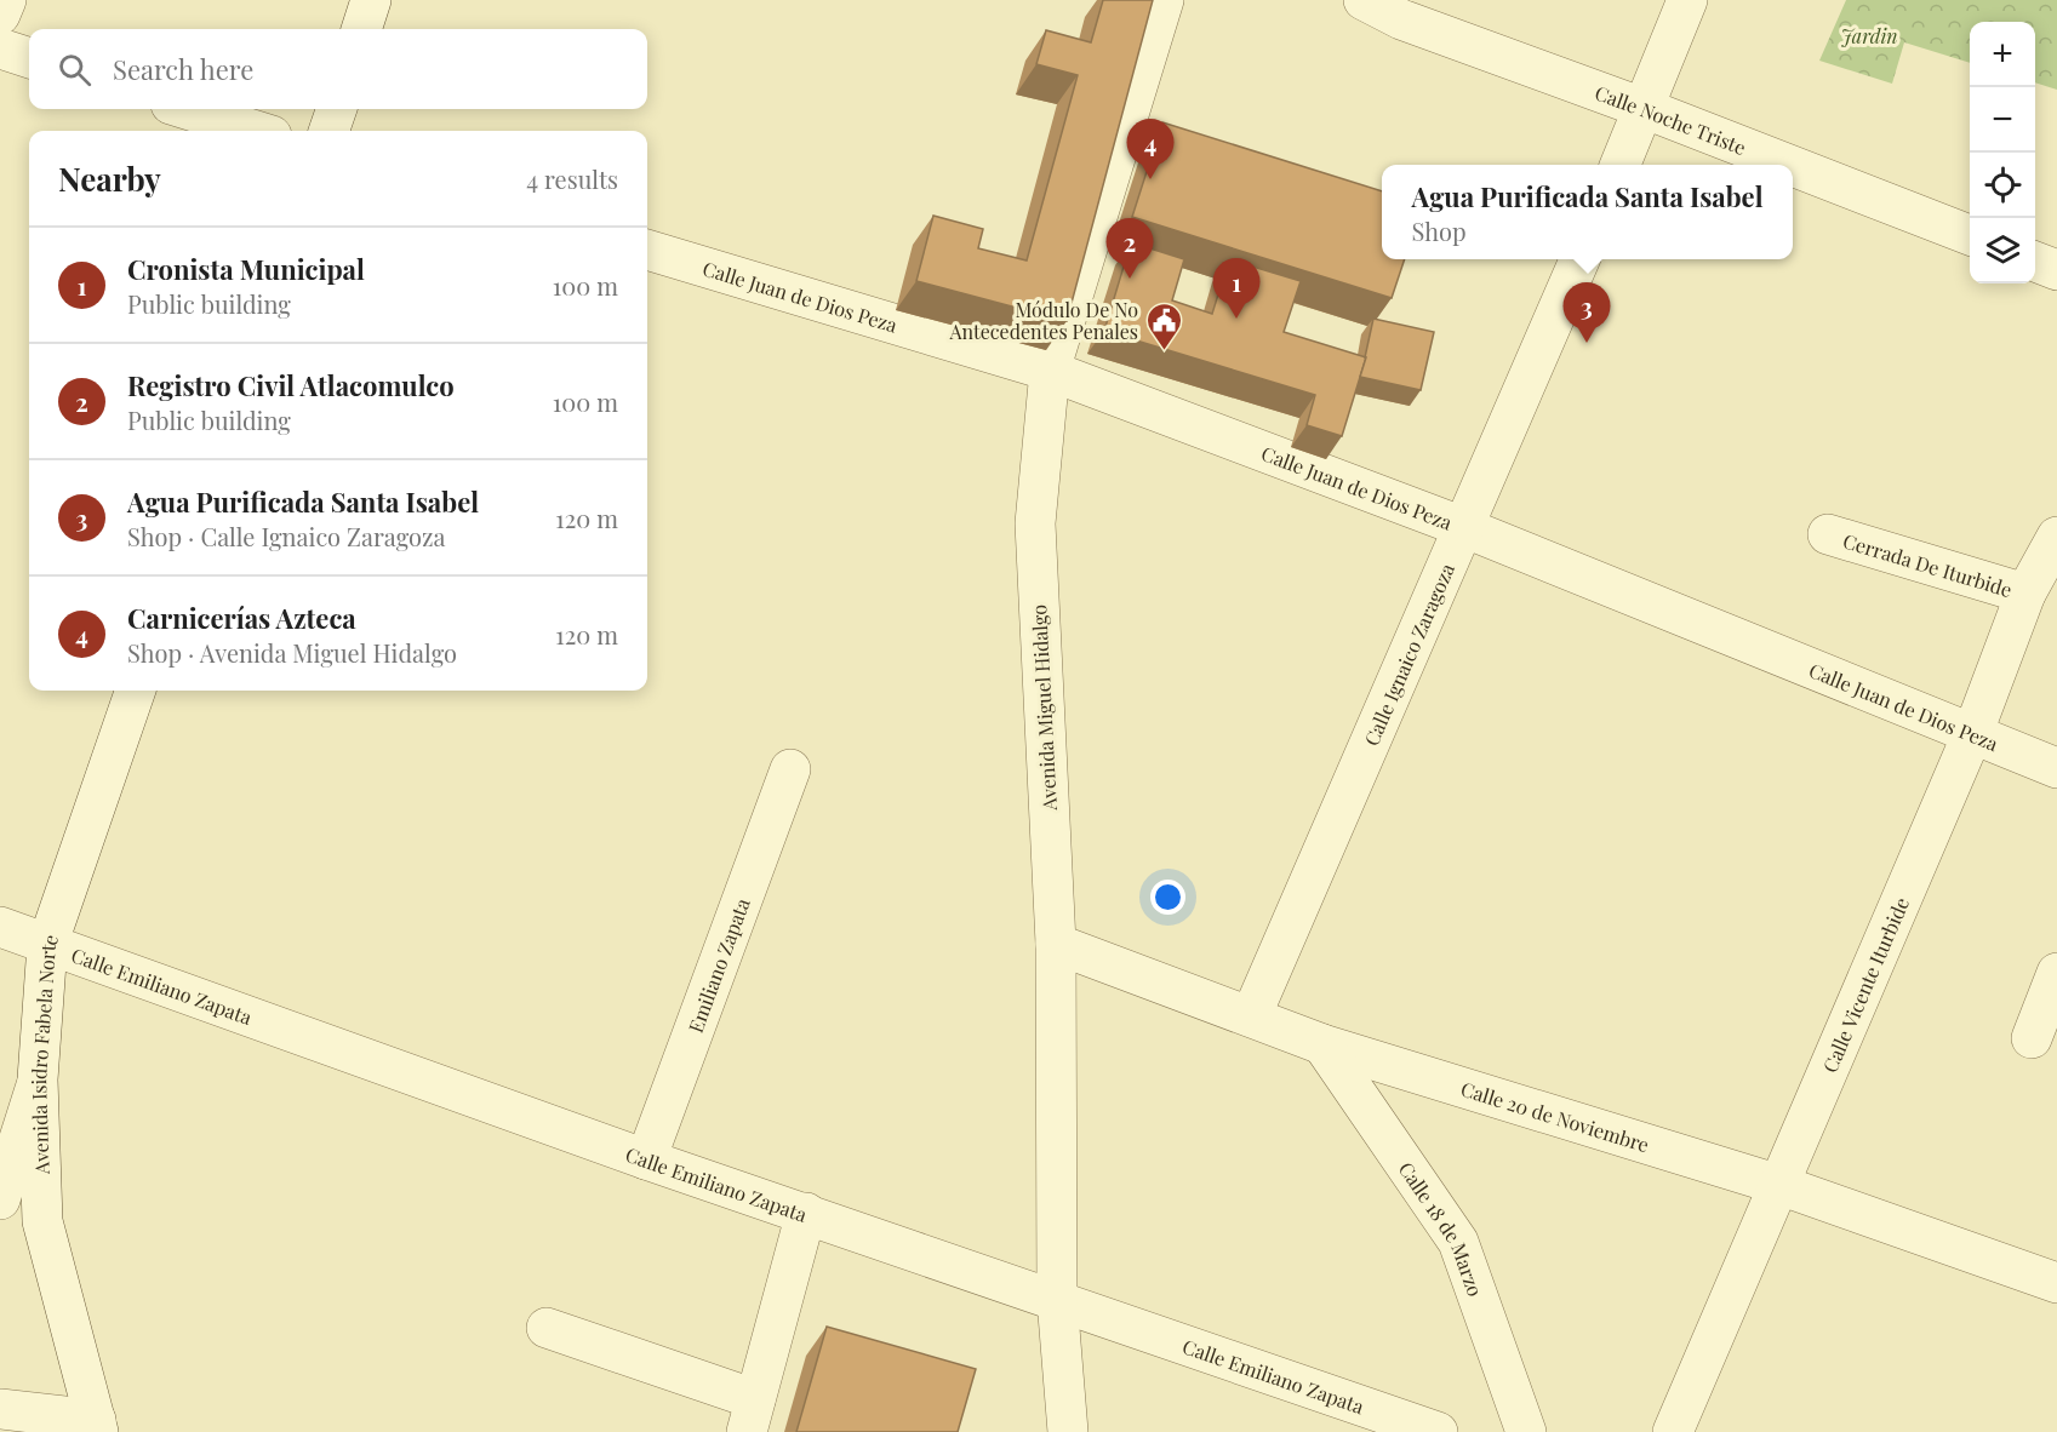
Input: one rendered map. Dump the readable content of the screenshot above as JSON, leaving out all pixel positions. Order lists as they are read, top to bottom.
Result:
{
  "streets": {
    "street": [
      "Calle Noche Triste",
      "Calle Juan de Dios Peza",
      "Cerrada De Iturbide",
      "Calle Ignaico Zaragoza",
      "Avenida Miguel Hidalgo",
      "Emiliano Zapata",
      "Calle Vicente Iturbide",
      "Calle Emiliano Zapata",
      "Avenida Isidro Fabela Norte",
      "Calle 20 de Noviembre",
      "Calle 18 de Marzo"
    ]
  },
  "crossings": [
    ["Calle Juan de Dios Peza", "Calle Ignaico Zaragoza"],
    ["Calle Juan de Dios Peza", "Avenida Miguel Hidalgo"],
    ["Calle Juan de Dios Peza", "Calle Vicente Iturbide"],
    ["Cerrada De Iturbide", "Calle Vicente Iturbide"],
    ["Calle Ignaico Zaragoza", "Calle 20 de Noviembre"],
    ["Avenida Miguel Hidalgo", "Calle Emiliano Zapata"],
    ["Avenida Miguel Hidalgo", "Calle 20 de Noviembre"],
    ["Emiliano Zapata", "Calle Emiliano Zapata"],
    ["Calle Vicente Iturbide", "Calle 20 de Noviembre"],
    ["Calle Emiliano Zapata", "Avenida Isidro Fabela Norte"],
    ["Calle 20 de Noviembre", "Calle 18 de Marzo"]
  ],
  "parks": ["Jardin"],
  "places": {
    "public building": ["Módulo De No Antecedentes Penales"]
  },
  "page": {
    "map_buttons": ["+", "−"],
    "search": "Search here",
    "pins": [
      "4",
      "2",
      "1",
      "3"
    ],
    "heading": ["Nearby", "4 results"],
    "popup": ["Agua Purificada Santa Isabel", "Shop"],
    "list": [
      {
        "mark": "1",
        "name": "Cronista Municipal",
        "note": "Public building",
        "value": "100 m"
      },
      {
        "mark": "2",
        "name": "Registro Civil Atlacomulco",
        "note": "Public building",
        "value": "100 m"
      },
      {
        "mark": "3",
        "name": "Agua Purificada Santa Isabel",
        "note": "Shop · Calle Ignaico Zaragoza",
        "value": "120 m"
      },
      {
        "mark": "4",
        "name": "Carnicerías Azteca",
        "note": "Shop · Avenida Miguel Hidalgo",
        "value": "120 m"
      }
    ]
  }
}
